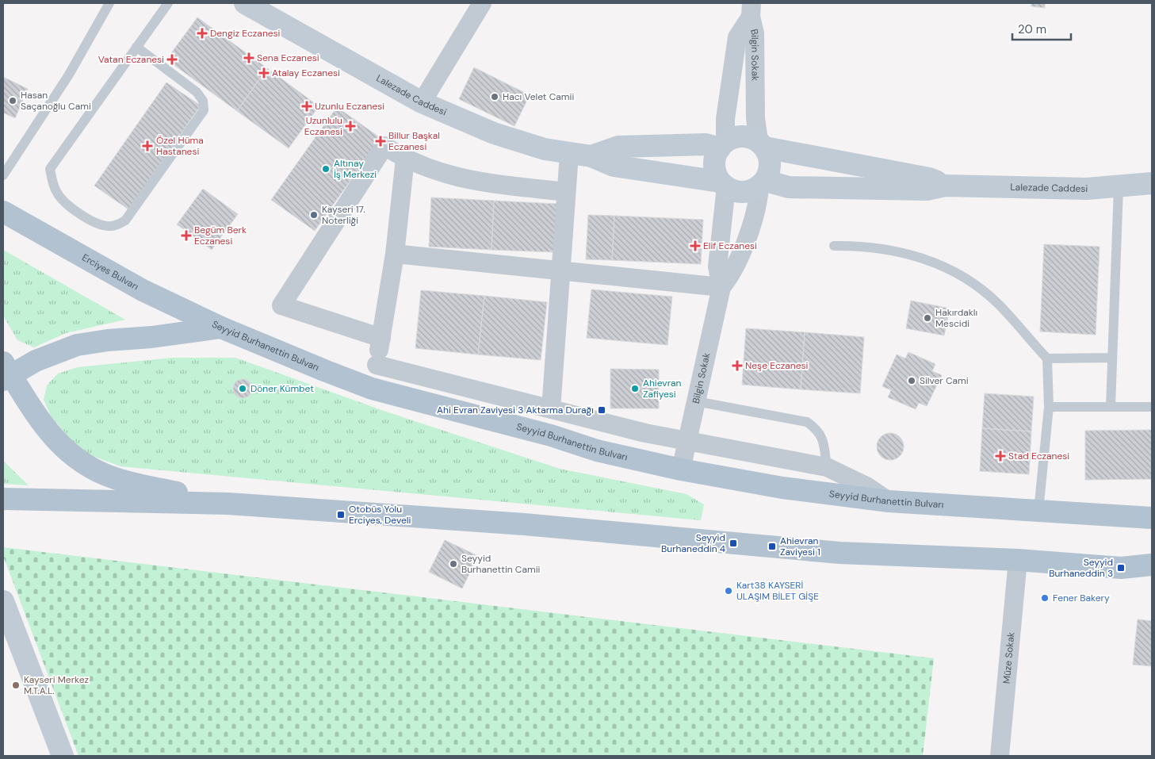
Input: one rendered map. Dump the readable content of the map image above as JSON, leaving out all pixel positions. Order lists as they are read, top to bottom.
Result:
{
  "streets": {
    "main road": ["Erciyes Bulvarı", "Seyyid Burhanettin Bulvarı"],
    "street": ["Bilgin Sokak", "Lalezade Caddesi", "Müze Sokak"]
  },
  "crossings": [
    ["Bilgin Sokak", "Lalezade Caddesi"],
    ["Bilgin Sokak", "Seyyid Burhanettin Bulvarı"],
    ["Erciyes Bulvarı", "Seyyid Burhanettin Bulvarı"],
    ["Seyyid Burhanettin Bulvarı", "Müze Sokak"]
  ],
  "places": {
    "health": [
      "Dengiz Eczanesi",
      "Sena Eczanesi",
      "Vatan Eczanesi",
      "Atalay Eczanesi",
      "Uzunlu Eczanesi",
      "Uzunlulu Eczanesi",
      "Billur Başkal Eczanesi",
      "Özel Hüma Hastanesi",
      "Begüm Berk Eczanesi",
      "Elif Eczanesi",
      "Neşe Eczanesi",
      "Stad Eczanesi"
    ],
    "other": [
      "Hacı Velet Camii",
      "Hasan Saçanoğlu Cami",
      "Altınay İş Merkezi",
      "Kayseri 17. Noterliği",
      "Hakırdaklı Mescidi",
      "Silver Cami",
      "Döner Kümbet",
      "Ahievran Zafiyesi",
      "Seyyid Burhanettin Camii",
      "Kart38 KAYSERİ ULAŞIM BİLET GİŞE",
      "Fener Bakery",
      "Kayseri Merkez M.T.A.L."
    ],
    "transit": [
      "Ahi Evran Zaviyesi 3 Aktarma Durağı",
      "Otobüs Yolu Erciyes, Develi",
      "Seyyid Burhaneddin 4",
      "Ahievran Zaviyesi 1",
      "Seyyid Burhaneddin 3"
    ]
  },
  "scale_bar": "20 m"
}
